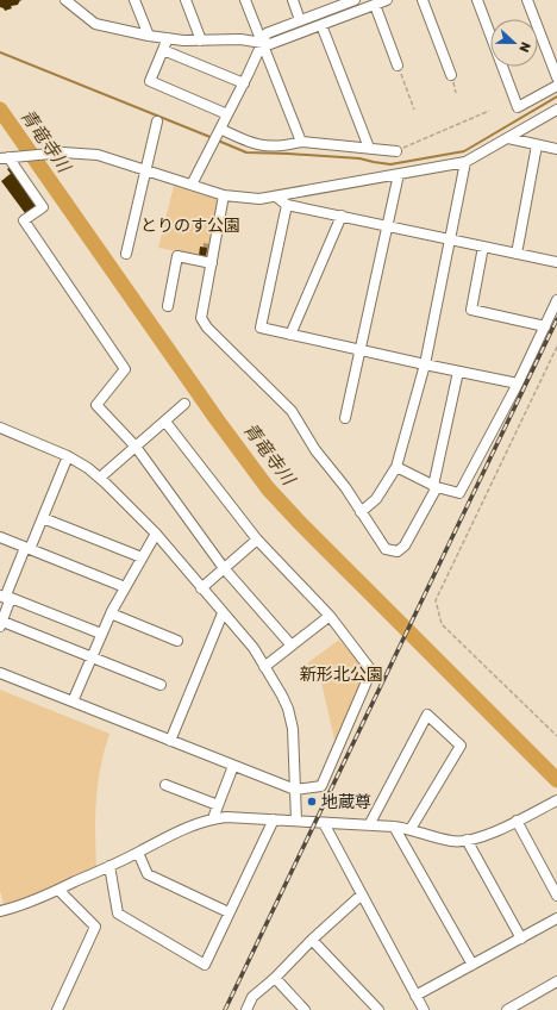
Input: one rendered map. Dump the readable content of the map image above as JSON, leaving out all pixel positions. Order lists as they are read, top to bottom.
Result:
{
  "water": ["青竜寺川"],
  "parks": ["とりのす公園", "新形北公園"],
  "places": ["地蔵尊"],
  "north": "right"
}
